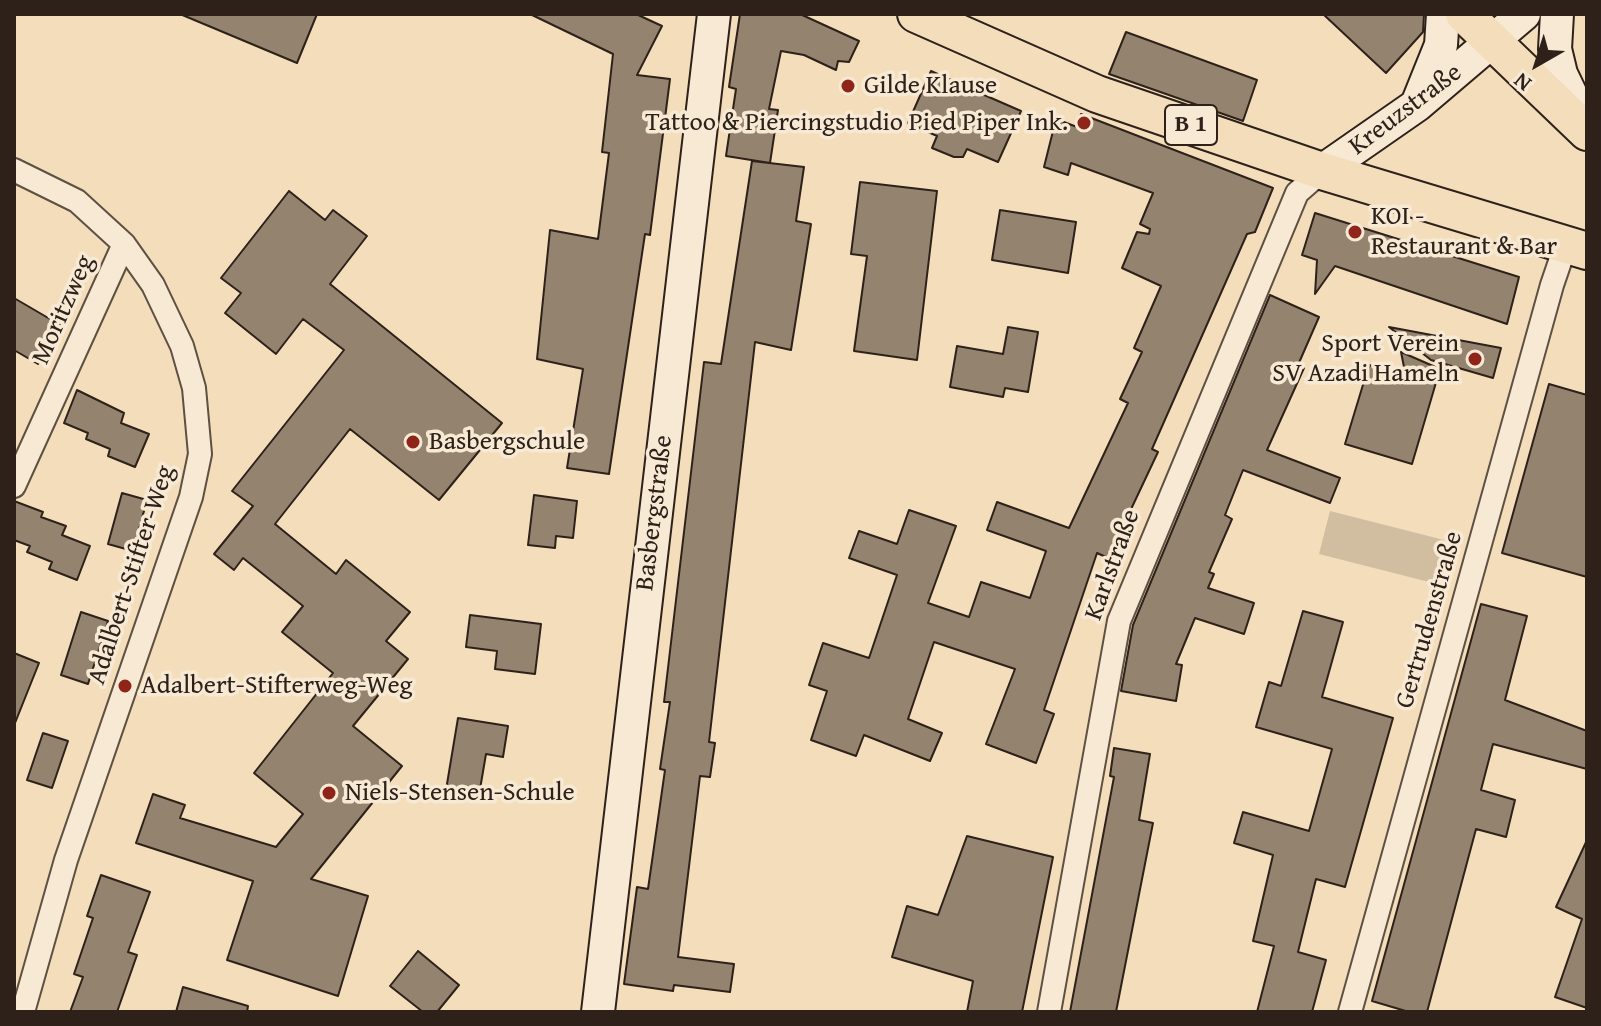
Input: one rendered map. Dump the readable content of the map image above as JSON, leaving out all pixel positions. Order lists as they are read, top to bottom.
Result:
{
  "streets": {
    "main road": ["Kreuzstraße", "B 1", "Basbergstraße"],
    "street": [
      "Moritzweg",
      "Karlstraße",
      "Adalbert-Stifter-Weg",
      "Gertrudenstraße"
    ]
  },
  "crossings": [
    ["Kreuzstraße", "B 1"],
    ["Kreuzstraße", "Karlstraße"],
    ["B 1", "Karlstraße"],
    ["B 1", "Gertrudenstraße"],
    ["Moritzweg", "Adalbert-Stifter-Weg"]
  ],
  "places": [
    "Gilde Klause",
    "Tattoo & Piercingstudio Pied Piper Ink.",
    "KOI - Restaurant & Bar",
    "Sport Verein SV Azadi Hameln",
    "Basbergschule",
    "Adalbert-Stifterweg-Weg",
    "Niels-Stensen-Schule"
  ],
  "north": "bottom left"
}
